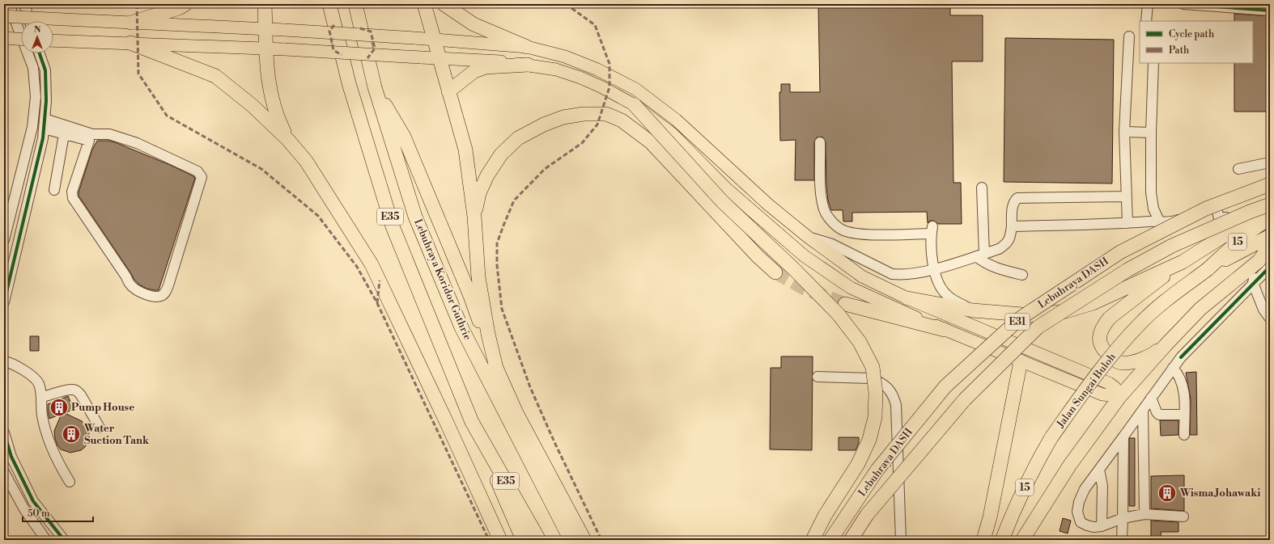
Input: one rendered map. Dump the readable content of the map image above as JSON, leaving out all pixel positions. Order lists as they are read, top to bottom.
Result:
{
  "streets": {
    "highway": [
      "E35",
      "15",
      "Lebuhraya Koridor Guthrie",
      "Lebuhraya DASH",
      "E31",
      "Jalan Sungai Buloh"
    ]
  },
  "places": {
    "building": ["Pump House", "Water Suction Tank", "Wisma Johawaki"]
  },
  "legend": ["Cycle path", "Path"],
  "scale_bar": "50 m",
  "north": "top"
}
